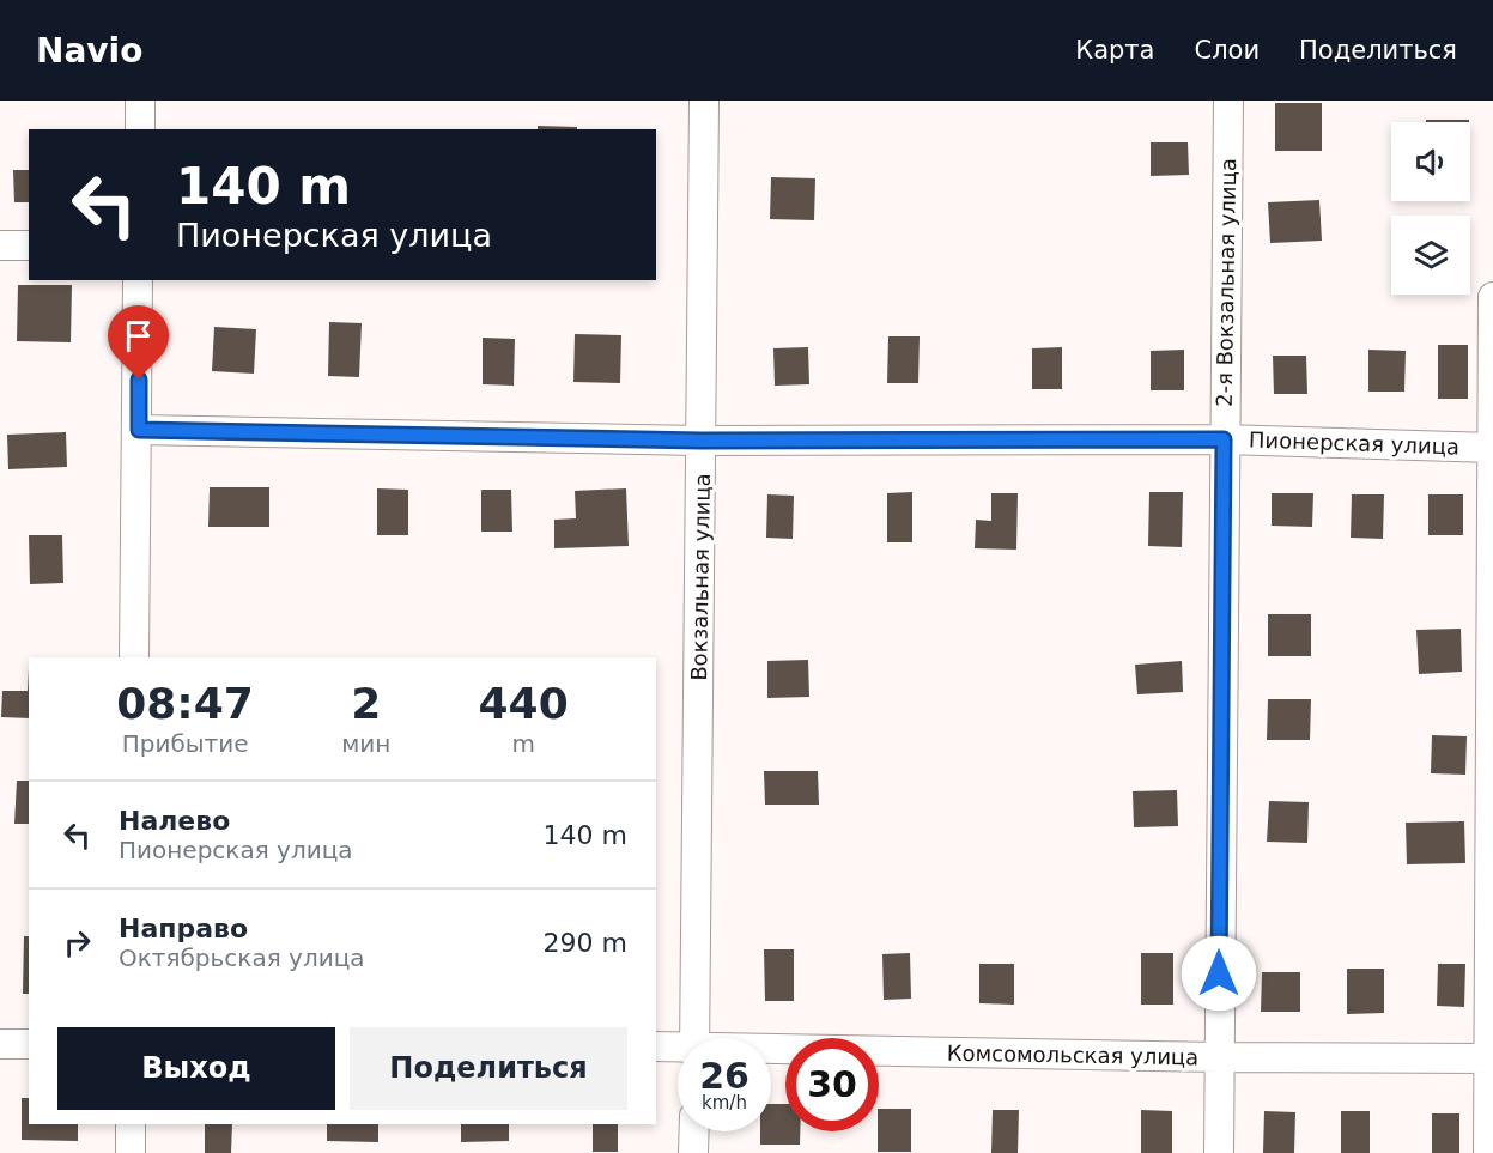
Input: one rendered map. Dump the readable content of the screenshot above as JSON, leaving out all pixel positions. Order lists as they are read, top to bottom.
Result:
{
  "streets": {
    "street": [
      "2-я Вокзальная улица",
      "Пионерская улица",
      "Вокзальная улица",
      "Комсомольская улица"
    ]
  },
  "crossings": [
    ["2-я Вокзальная улица", "Пионерская улица"],
    ["2-я Вокзальная улица", "Комсомольская улица"],
    ["Пионерская улица", "Вокзальная улица"]
  ],
  "page": {
    "header": "Navio",
    "nav": ["Карта", "Слои", "Поделиться"],
    "turn": ["140 m", "Пионерская улица"],
    "eta": [
      "08:47",
      "Прибытие",
      "2",
      "мин",
      "440",
      "m"
    ],
    "list": [
      {
        "name": "Налево",
        "note": "Пионерская улица",
        "value": "140 m"
      },
      {
        "name": "Направо",
        "note": "Октябрьская улица",
        "value": "290 m"
      }
    ],
    "buttons": ["Выход", "Поделиться"],
    "speed": "26 km/h",
    "limit": "30"
  }
}
